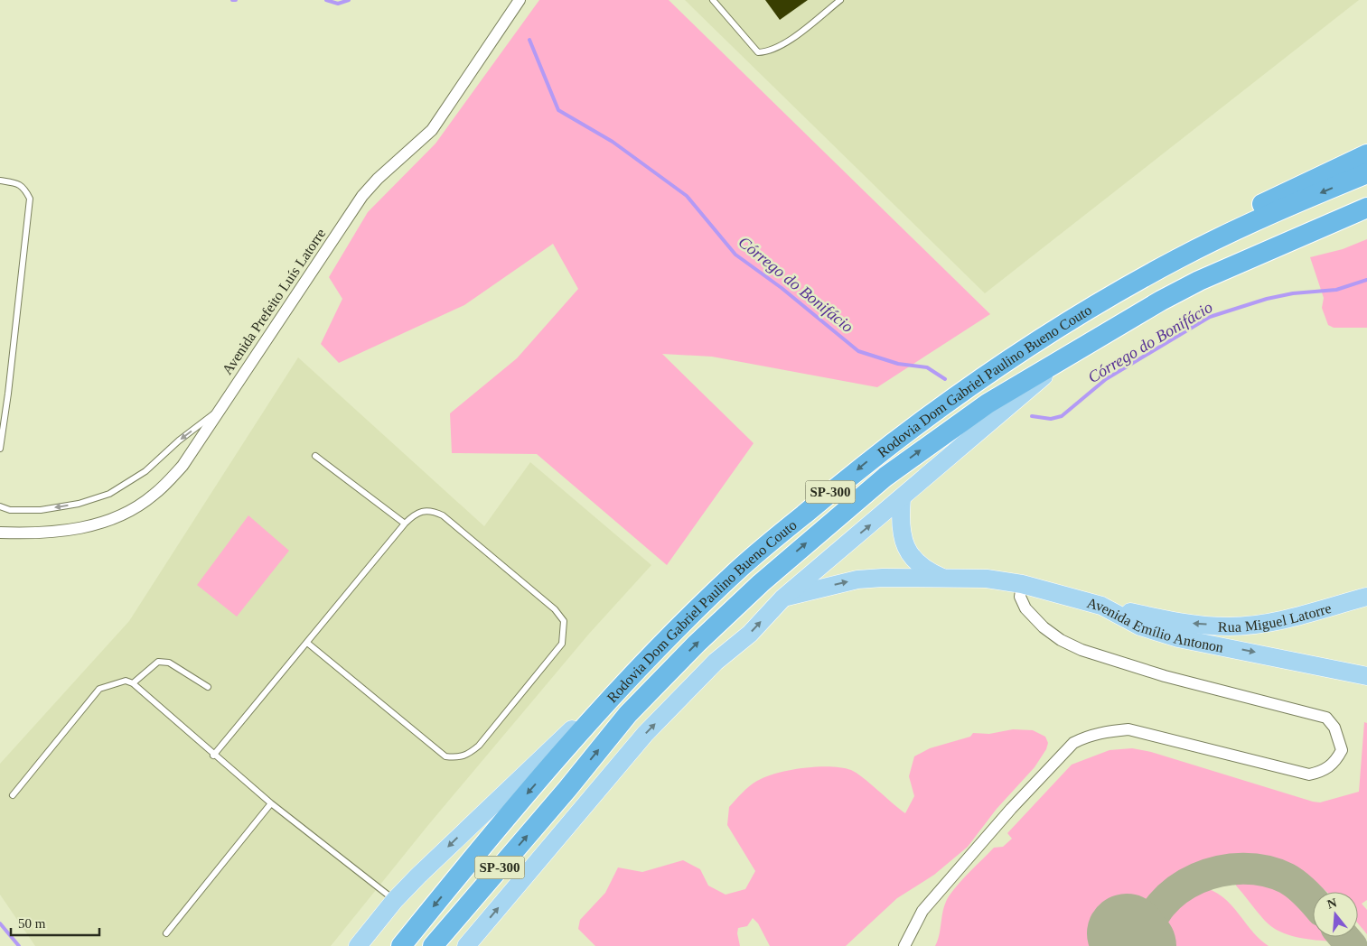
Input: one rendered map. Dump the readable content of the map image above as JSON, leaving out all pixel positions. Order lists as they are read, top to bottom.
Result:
{
  "streets": {
    "highway": ["Rodovia Dom Gabriel Paulino Bueno Couto", "SP-300"],
    "main road": ["Rua Miguel Latorre", "Avenida Emílio Antonon"],
    "street": ["Avenida Prefeito Luís Latorre"]
  },
  "crossings": [
    ["Rua Miguel Latorre", "Avenida Emílio Antonon"]
  ],
  "one_way": ["Rua Miguel Latorre", "Avenida Emílio Antonon"],
  "water": ["Córrego do Bonifácio"],
  "scale_bar": "50 m",
  "north": "top"
}
